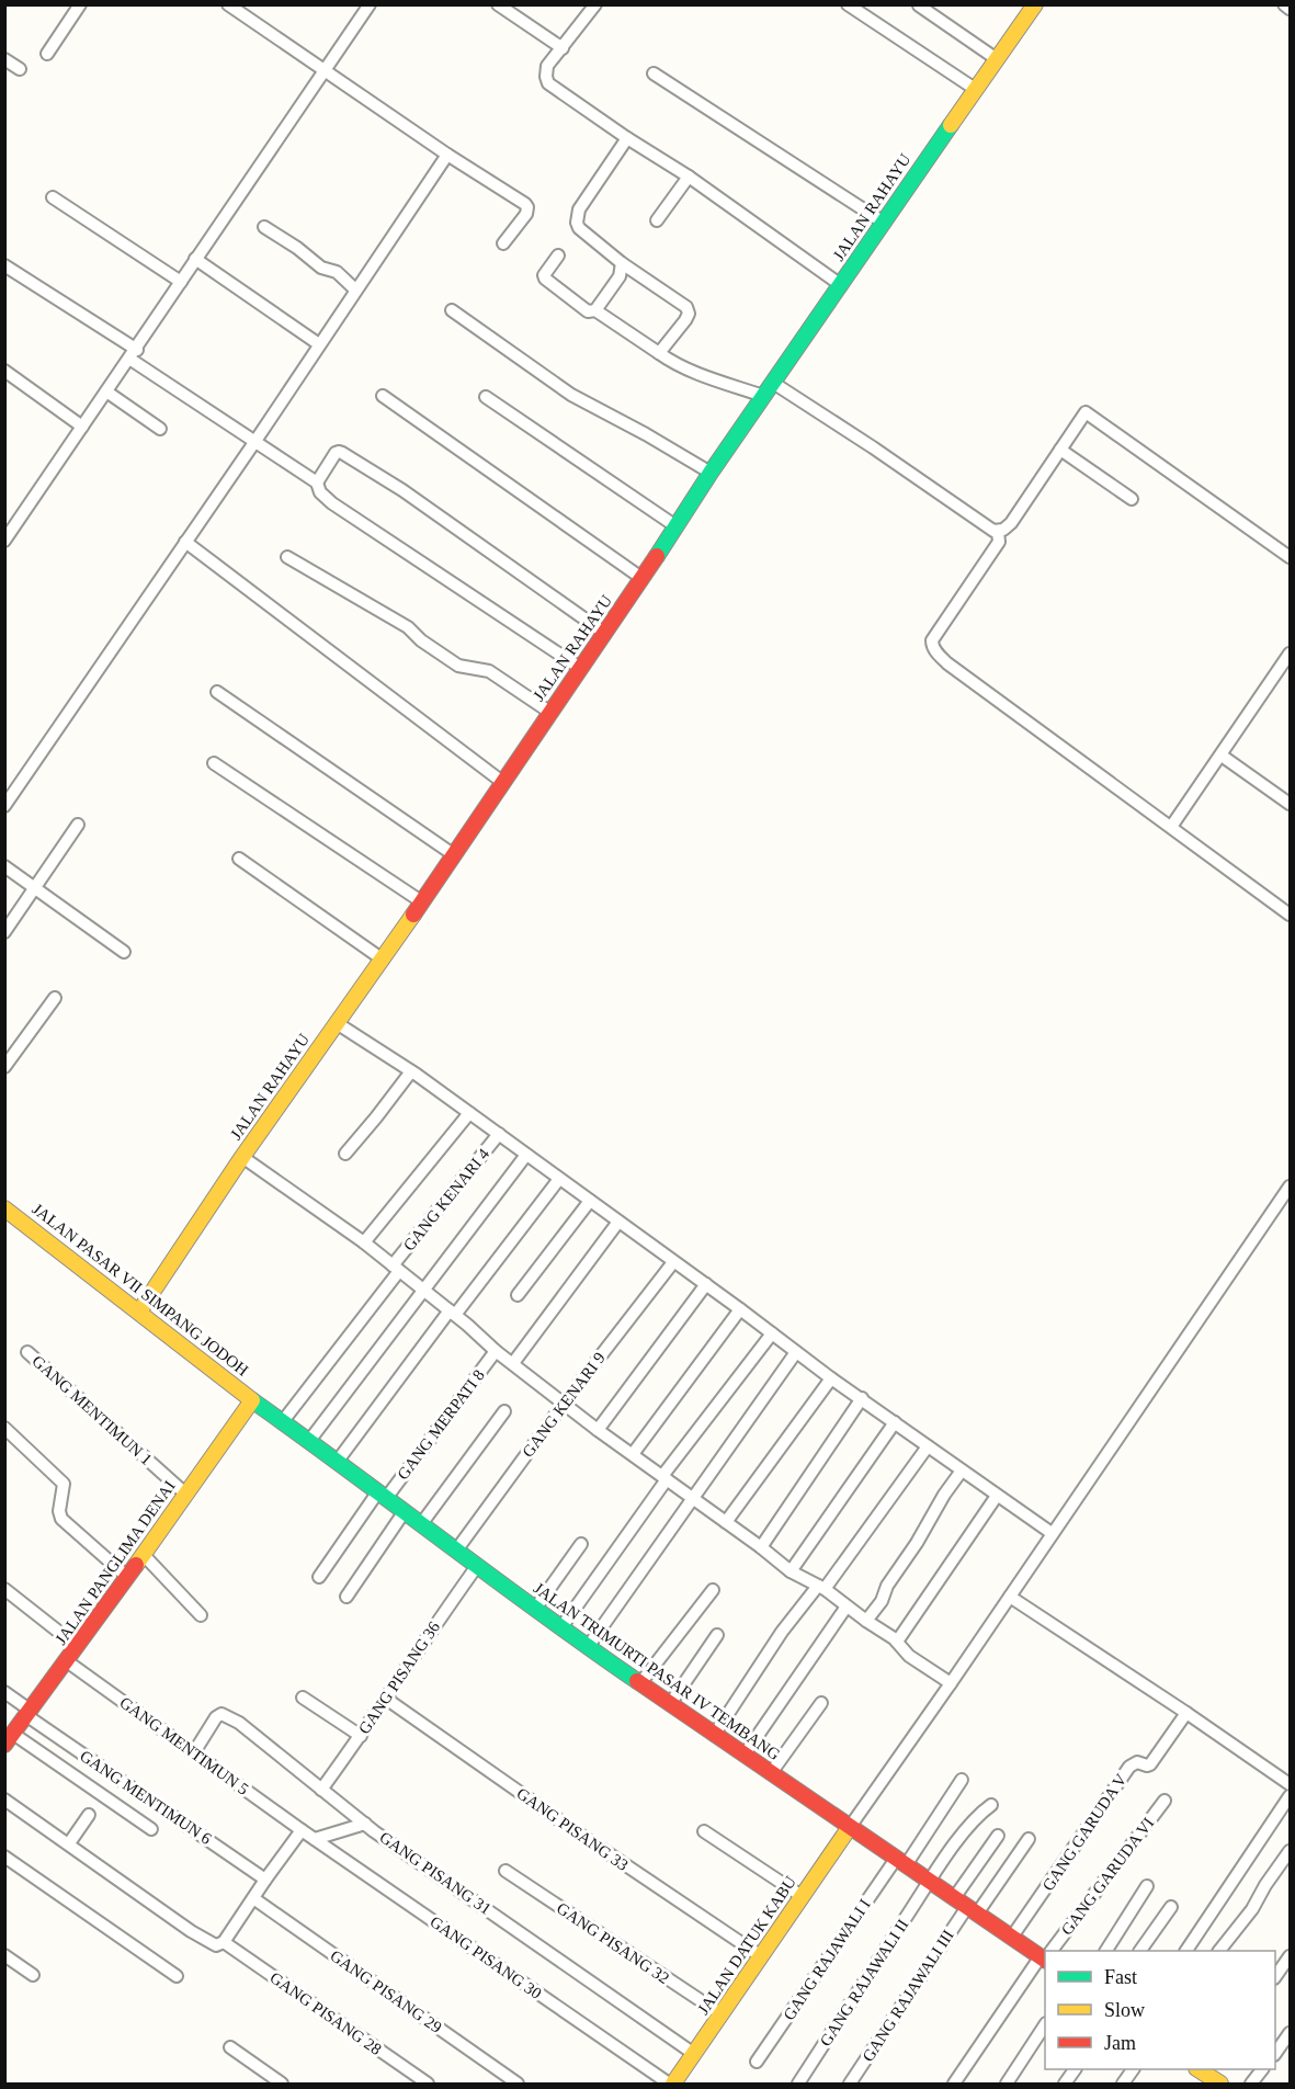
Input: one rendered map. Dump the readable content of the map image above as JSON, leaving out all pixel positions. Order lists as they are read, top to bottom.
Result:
{
  "streets": {
    "street": [
      "JALAN RAHAYU",
      "GANG KENARI 4",
      "JALAN PASAR VII SIMPANG JODOH",
      "GANG KENARI 9",
      "GANG MENTIMUN 1",
      "GANG MERPATI 8",
      "JALAN PANGLIMA DENAI",
      "JALAN TRIMURTI PASAR IV TEMBANG",
      "GANG PISANG 36",
      "GANG MENTIMUN 5",
      "GANG MENTIMUN 6",
      "GANG PISANG 33",
      "GANG GARUDA V",
      "GANG PISANG 31",
      "GANG GARUDA VI",
      "GANG PISANG 32",
      "JALAN DATUK KABU",
      "GANG PISANG 30",
      "GANG RAJAWALI I",
      "GANG RAJAWALI II",
      "GANG PISANG 29",
      "GANG RAJAWALI III",
      "GANG PISANG 28"
    ]
  },
  "crossings": [
    ["JALAN RAHAYU", "JALAN PASAR VII SIMPANG JODOH"],
    ["GANG KENARI 4", "JALAN TRIMURTI PASAR IV TEMBANG"],
    ["JALAN PASAR VII SIMPANG JODOH", "JALAN PANGLIMA DENAI"],
    ["JALAN PASAR VII SIMPANG JODOH", "JALAN TRIMURTI PASAR IV TEMBANG"],
    ["GANG KENARI 9", "JALAN TRIMURTI PASAR IV TEMBANG"],
    ["GANG MENTIMUN 1", "JALAN PANGLIMA DENAI"],
    ["GANG MERPATI 8", "JALAN TRIMURTI PASAR IV TEMBANG"],
    ["JALAN PANGLIMA DENAI", "JALAN TRIMURTI PASAR IV TEMBANG"],
    ["JALAN PANGLIMA DENAI", "GANG MENTIMUN 5"],
    ["JALAN PANGLIMA DENAI", "GANG MENTIMUN 6"],
    ["JALAN TRIMURTI PASAR IV TEMBANG", "GANG PISANG 36"],
    ["JALAN TRIMURTI PASAR IV TEMBANG", "GANG GARUDA V"],
    ["JALAN TRIMURTI PASAR IV TEMBANG", "JALAN DATUK KABU"],
    ["JALAN TRIMURTI PASAR IV TEMBANG", "GANG RAJAWALI I"],
    ["JALAN TRIMURTI PASAR IV TEMBANG", "GANG RAJAWALI II"],
    ["JALAN TRIMURTI PASAR IV TEMBANG", "GANG RAJAWALI III"],
    ["GANG PISANG 36", "GANG PISANG 33"],
    ["GANG PISANG 36", "GANG PISANG 31"],
    ["GANG MENTIMUN 5", "GANG PISANG 31"],
    ["GANG MENTIMUN 5", "GANG PISANG 30"],
    ["GANG PISANG 33", "JALAN DATUK KABU"],
    ["GANG PISANG 31", "JALAN DATUK KABU"],
    ["GANG PISANG 32", "JALAN DATUK KABU"],
    ["JALAN DATUK KABU", "GANG PISANG 30"]
  ],
  "legend": ["Fast", "Slow", "Jam"]
}
